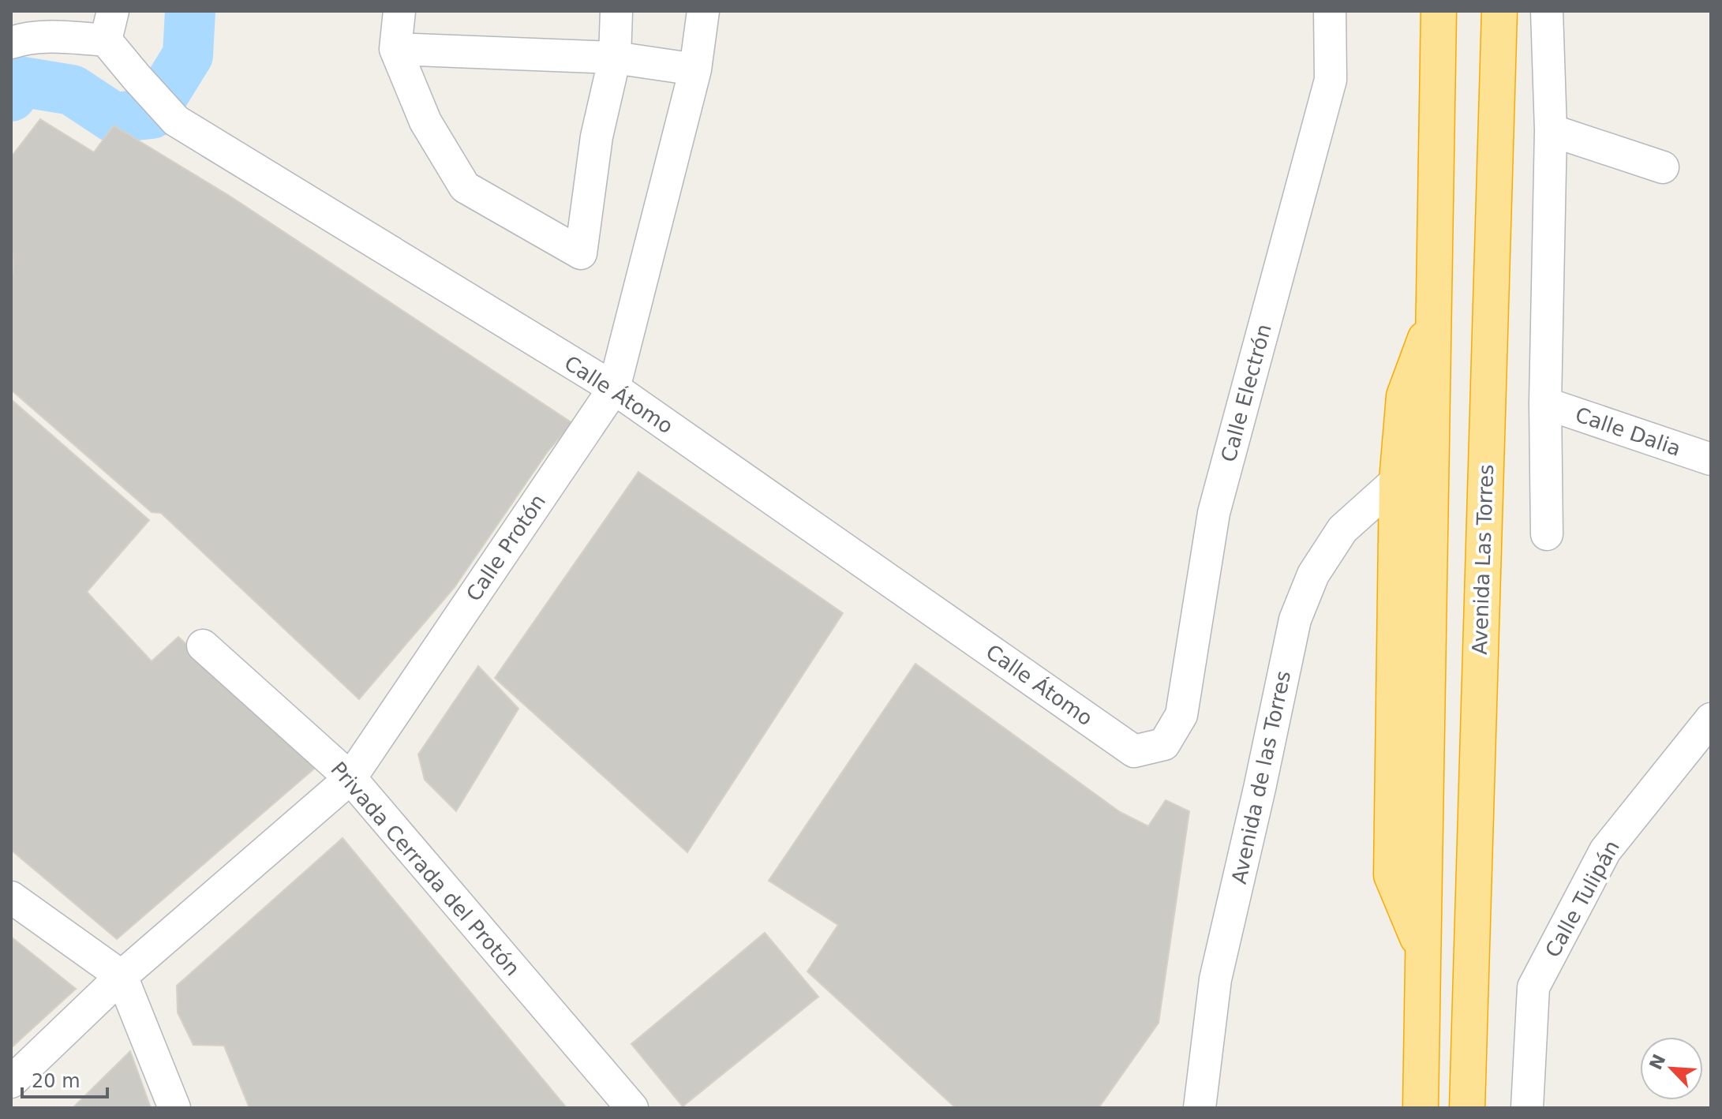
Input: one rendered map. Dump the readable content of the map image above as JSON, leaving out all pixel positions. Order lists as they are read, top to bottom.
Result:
{
  "streets": {
    "highway": ["Avenida Las Torres"],
    "street": [
      "Calle Electrón",
      "Calle Átomo",
      "Calle Dalia",
      "Calle Protón",
      "Avenida de las Torres",
      "Privada Cerrada del Protón",
      "Calle Tulipán"
    ]
  },
  "crossings": [
    ["Calle Electrón", "Calle Átomo"],
    ["Calle Átomo", "Calle Protón"],
    ["Calle Protón", "Privada Cerrada del Protón"]
  ],
  "scale_bar": "20 m",
  "north": "top left"
}
